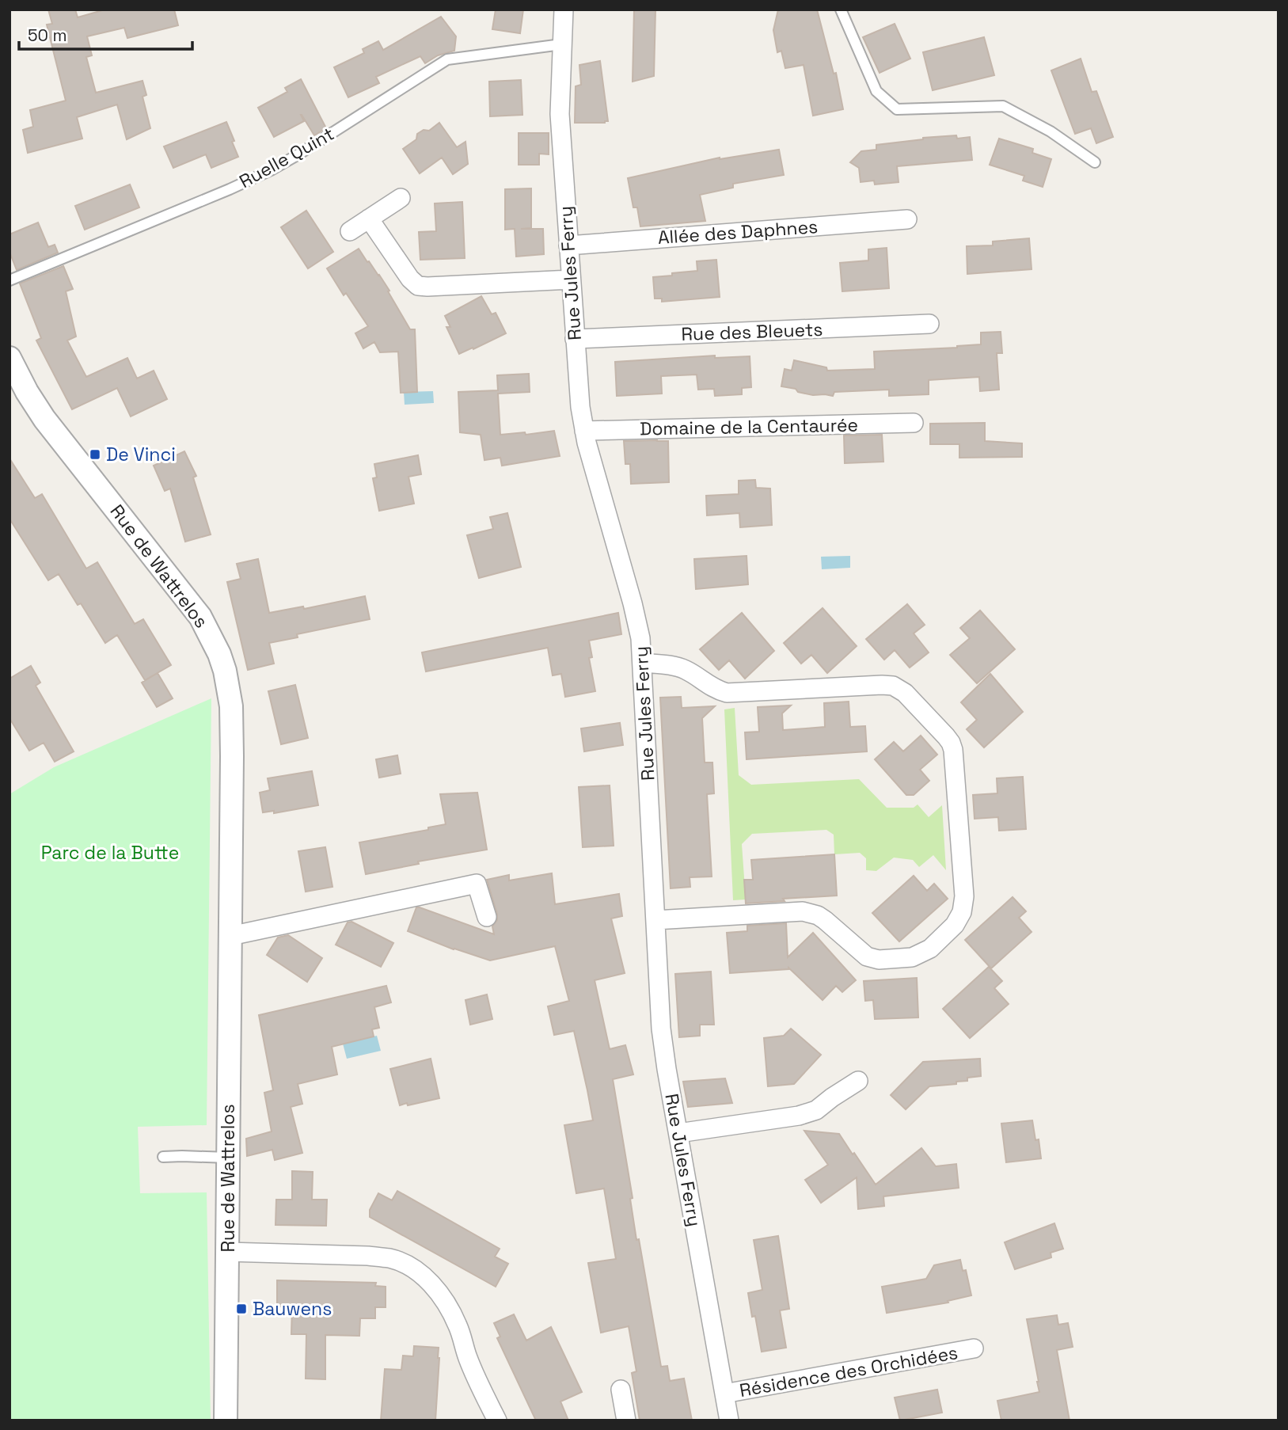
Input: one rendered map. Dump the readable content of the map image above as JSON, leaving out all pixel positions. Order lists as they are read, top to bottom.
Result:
{
  "streets": {
    "street": [
      "Allée des Daphnes",
      "Rue Jules Ferry",
      "Rue des Bleuets",
      "Domaine de la Centaurée",
      "Rue de Wattrelos",
      "Résidence des Orchidées"
    ],
    "lane": ["Ruelle Quint"]
  },
  "crossings": [
    ["Ruelle Quint", "Rue Jules Ferry"],
    ["Allée des Daphnes", "Rue Jules Ferry"],
    ["Rue Jules Ferry", "Rue des Bleuets"],
    ["Rue Jules Ferry", "Domaine de la Centaurée"],
    ["Rue Jules Ferry", "Résidence des Orchidées"]
  ],
  "parks": ["Parc de la Butte"],
  "places": {
    "transit": ["De Vinci", "Bauwens"]
  },
  "scale_bar": "50 m"
}
